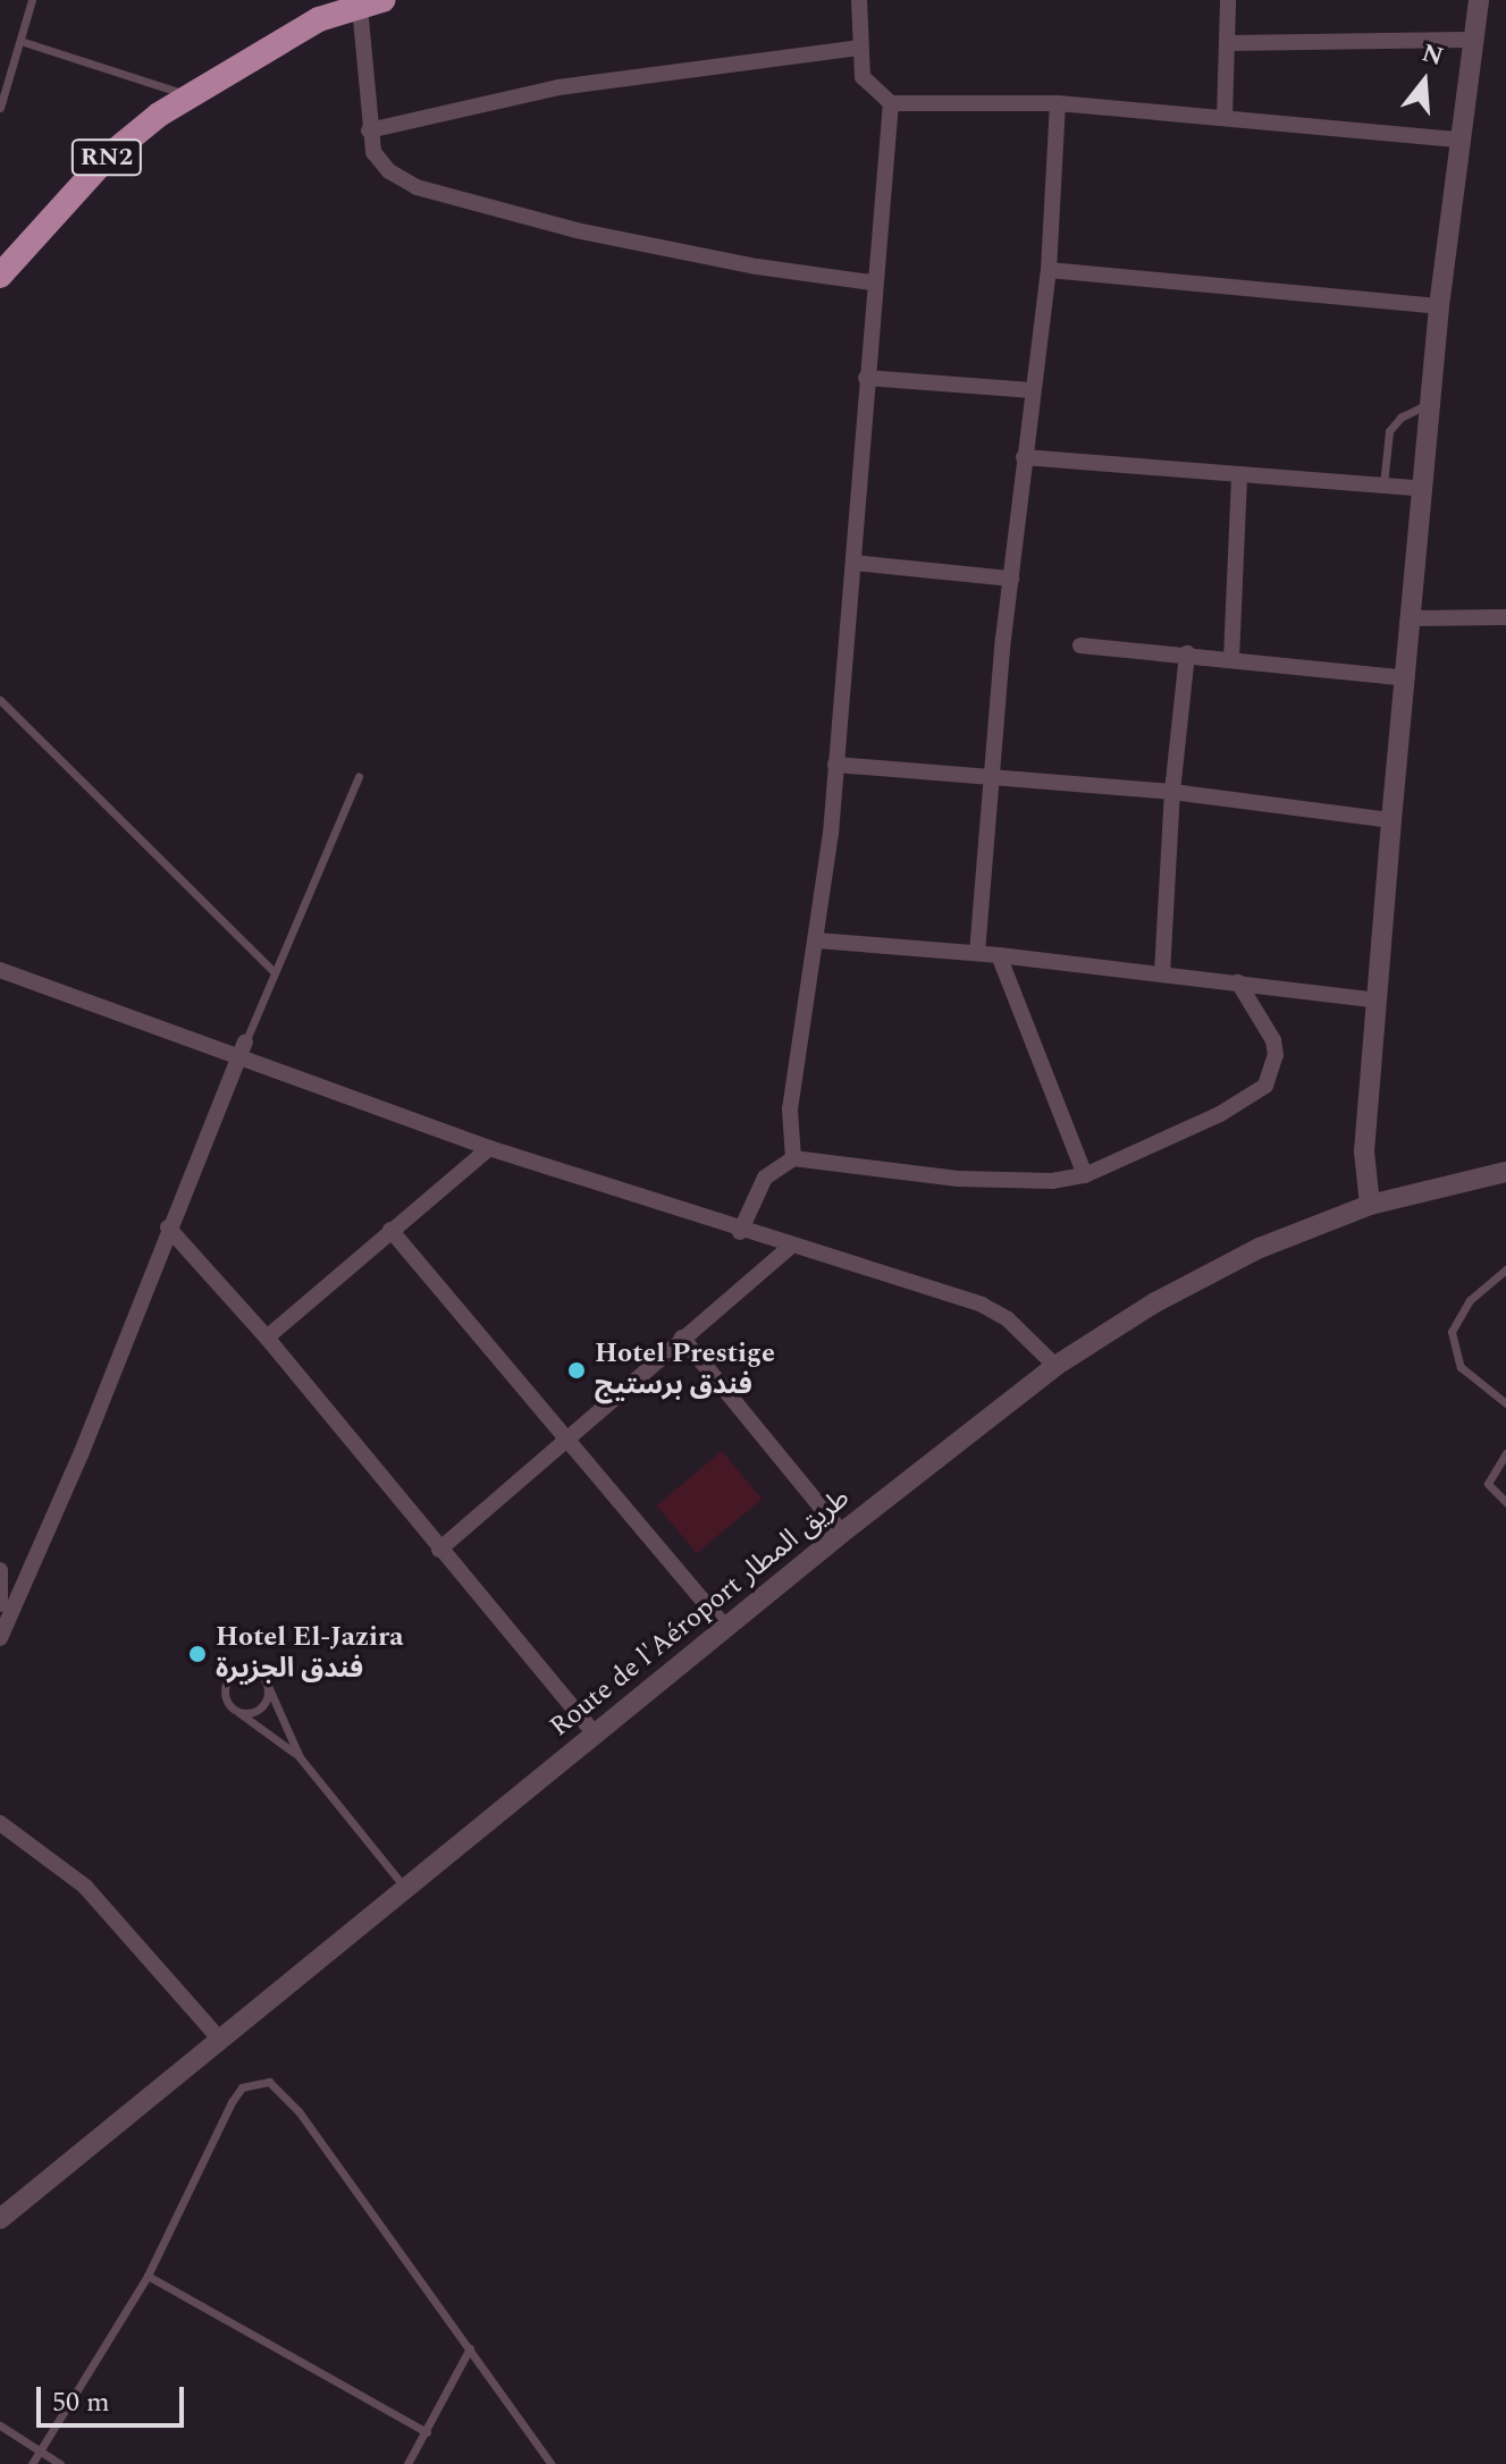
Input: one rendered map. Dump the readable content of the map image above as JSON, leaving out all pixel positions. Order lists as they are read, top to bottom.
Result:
{
  "streets": {
    "highway": ["RN2"],
    "street": ["Route de l'Aéroport طريق المطار"]
  },
  "places": ["Hotel Prestige فندق برستيج", "Hotel El-Jazira فندق الجزيرة"],
  "scale_bar": "50 m",
  "north": "top"
}
